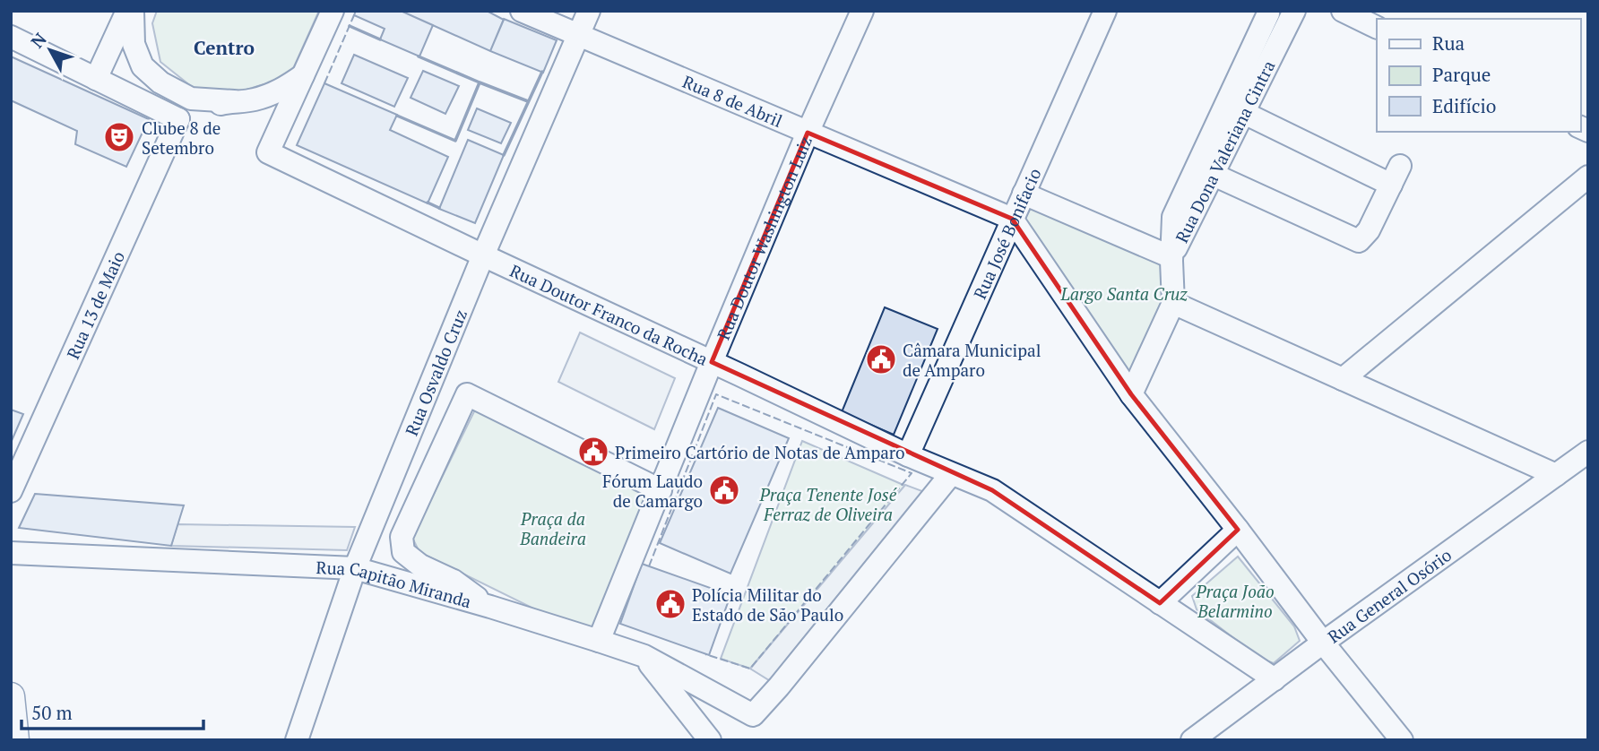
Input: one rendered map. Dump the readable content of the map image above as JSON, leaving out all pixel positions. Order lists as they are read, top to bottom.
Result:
{
  "streets": {
    "street": [
      "Rua 8 de Abril",
      "Rua Dona Valeriana Cintra",
      "Rua José Bonifacio",
      "Rua Doutor Washington Luiz",
      "Rua 13 de Maio",
      "Rua Doutor Franco da Rocha",
      "Rua Osvaldo Cruz",
      "Rua Capitão Miranda",
      "Rua General Osório"
    ]
  },
  "crossings": [
    ["Rua 8 de Abril", "Rua José Bonifacio"],
    ["Rua 8 de Abril", "Rua Doutor Washington Luiz"],
    ["Rua 8 de Abril", "Rua Osvaldo Cruz"],
    ["Rua José Bonifacio", "Rua Doutor Franco da Rocha"],
    ["Rua Doutor Washington Luiz", "Rua Doutor Franco da Rocha"],
    ["Rua Doutor Washington Luiz", "Rua Capitão Miranda"],
    ["Rua Doutor Franco da Rocha", "Rua Osvaldo Cruz"],
    ["Rua Doutor Franco da Rocha", "Rua Capitão Miranda"],
    ["Rua Osvaldo Cruz", "Rua Capitão Miranda"]
  ],
  "districts": ["Centro"],
  "parks": [
    "Largo Santa Cruz",
    "Praça Tenente José Ferraz de Oliveira",
    "Praça da Bandeira",
    "Praça João Belarmino"
  ],
  "places": {
    "theatre": ["Clube 8 de Setembro"],
    "public building": [
      "Câmara Municipal de Amparo",
      "Primeiro Cartório de Notas de Amparo",
      "Fórum Laudo de Camargo",
      "Polícia Militar do Estado de São Paulo"
    ]
  },
  "legend": ["Rua", "Parque", "Edifício"],
  "scale_bar": "50 m",
  "north": "top left"
}
